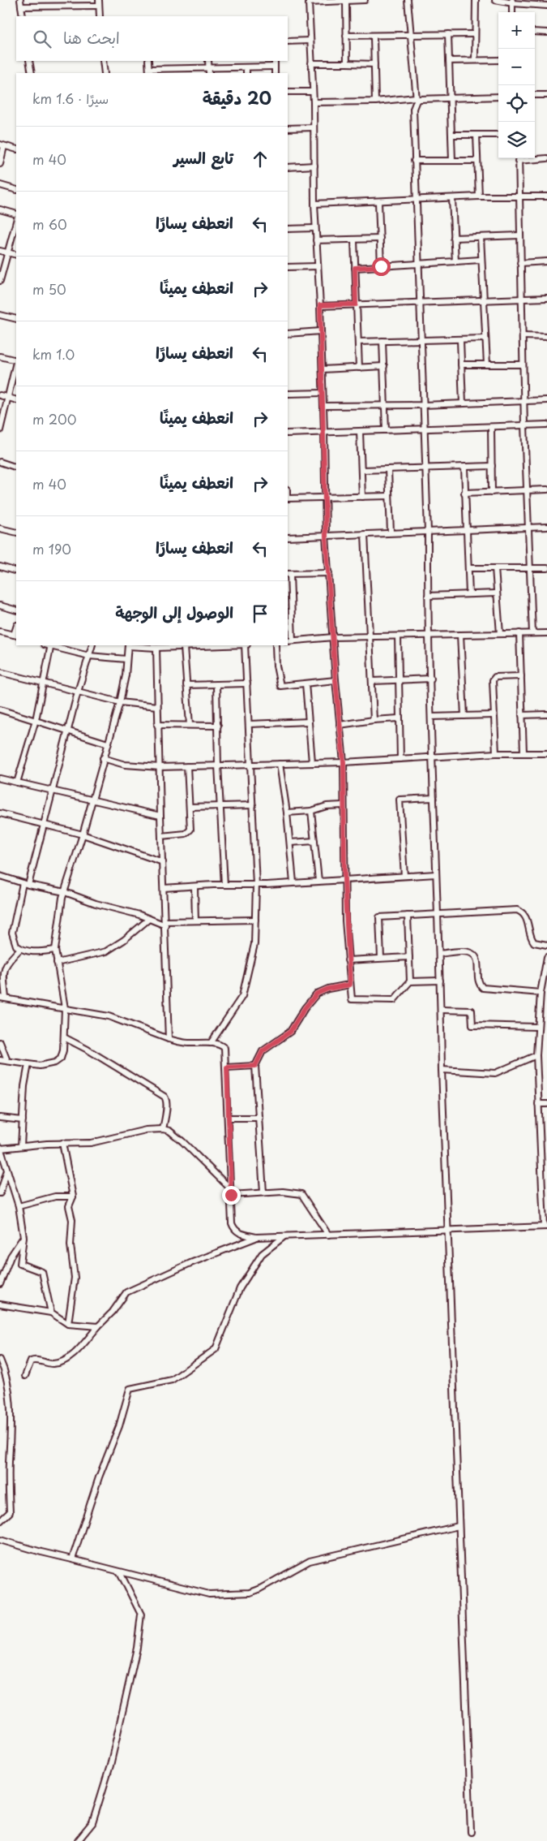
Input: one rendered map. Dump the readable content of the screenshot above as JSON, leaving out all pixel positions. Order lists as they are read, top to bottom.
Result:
{
  "page": {
    "map_buttons": ["+", "−"],
    "search": "ابحث هنا",
    "heading": ["20 دقيقة", "سيرًا · 1.6 km"],
    "list": [
      ["تابع السير", "40 m"],
      ["انعطف يسارًا", "60 m"],
      ["انعطف يمينًا", "50 m"],
      ["انعطف يسارًا", "1.0 km"],
      ["انعطف يمينًا", "200 m"],
      ["انعطف يمينًا", "40 m"],
      ["انعطف يسارًا", "190 m"],
      "الوصول إلى الوجهة"
    ]
  }
}
